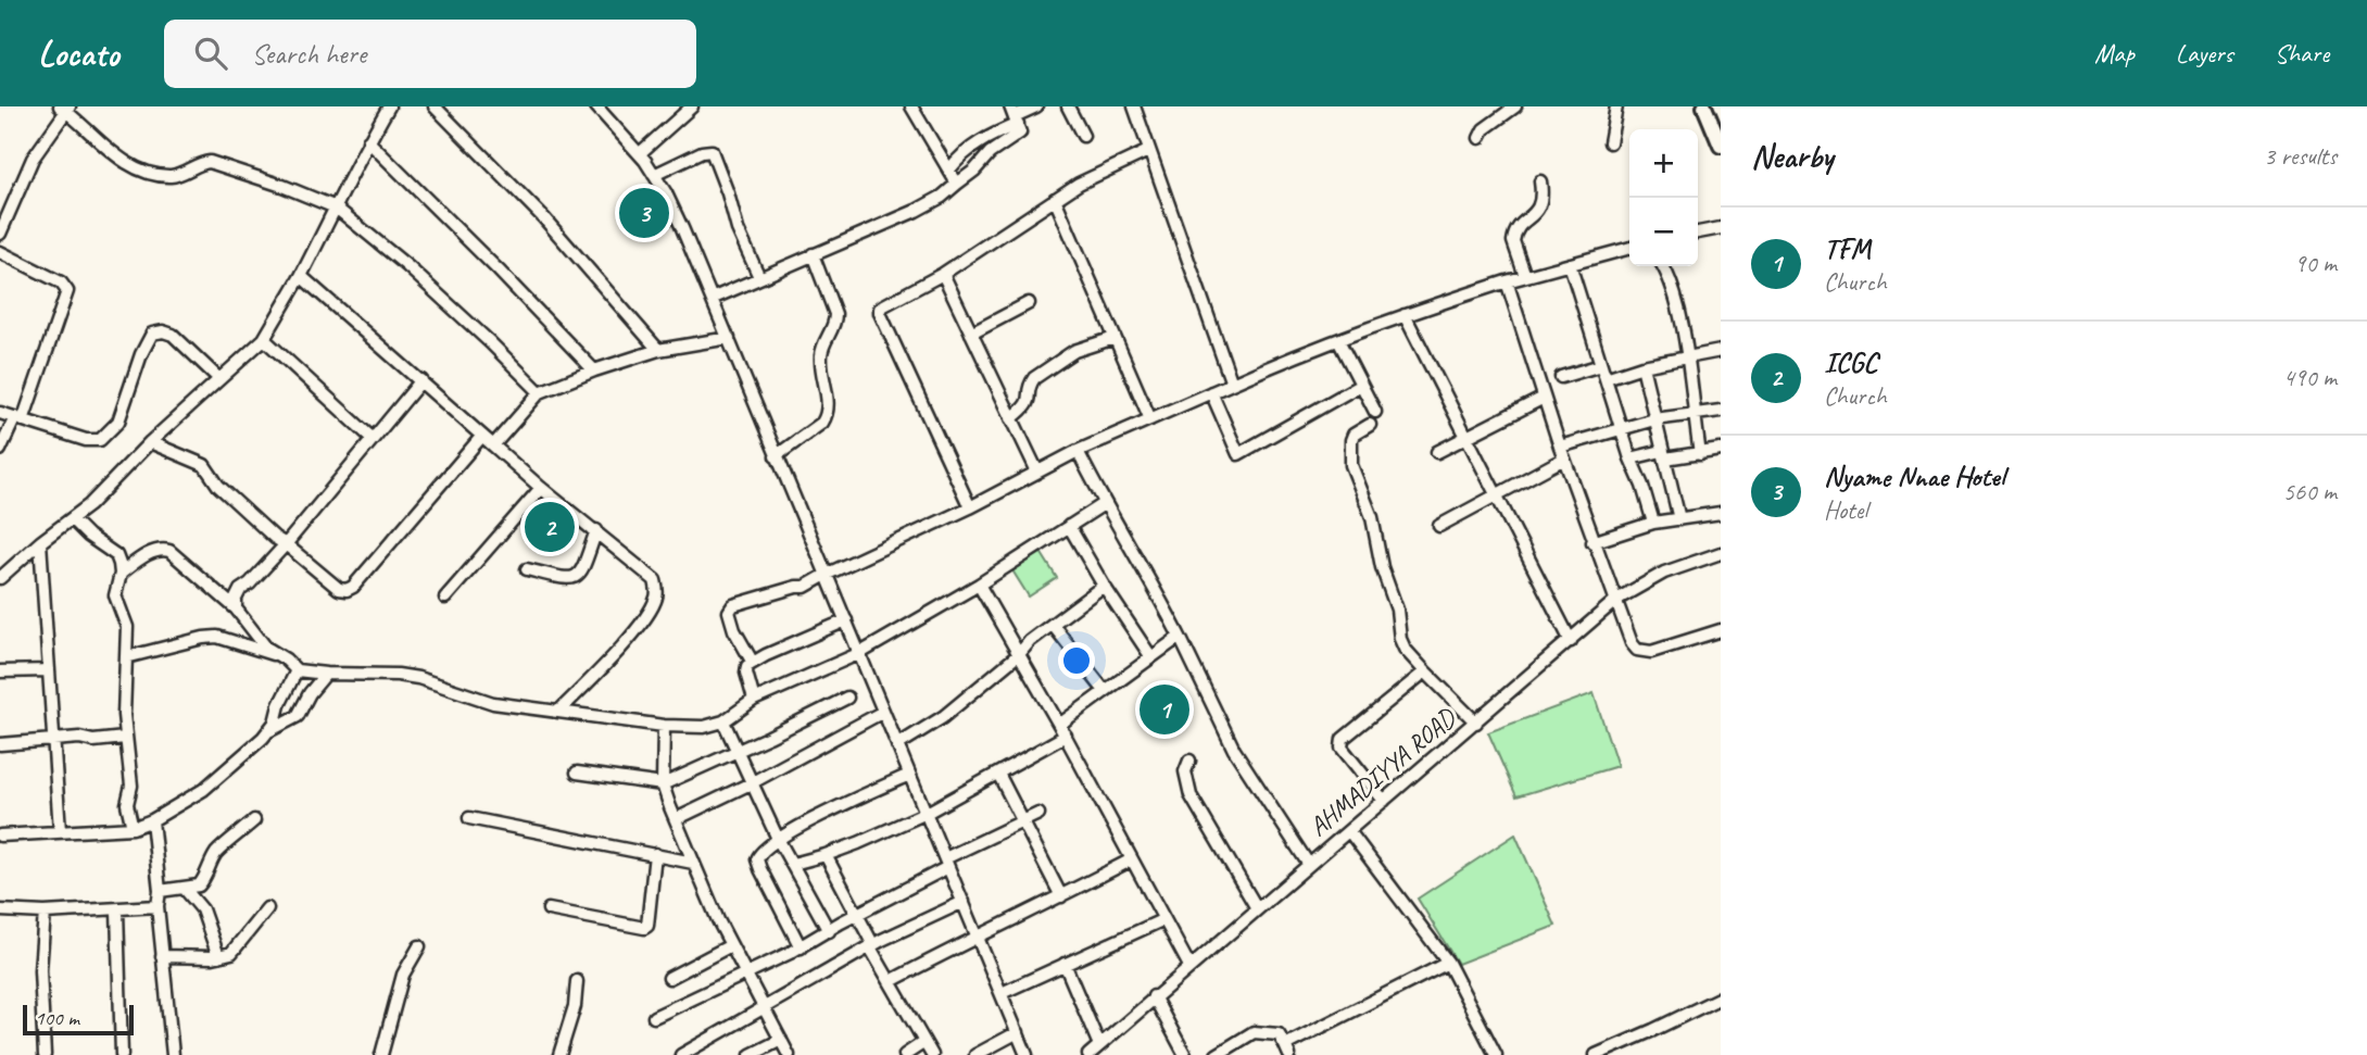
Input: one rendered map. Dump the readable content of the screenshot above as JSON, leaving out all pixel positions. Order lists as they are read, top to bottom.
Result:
{
  "streets": {
    "street": ["AHMADIYYA ROAD"]
  },
  "scale_bar": "100 m",
  "page": {
    "header": "Locato",
    "search": "Search here",
    "nav": ["Map", "Layers", "Share"],
    "heading": ["Nearby", "3 results"],
    "map_buttons": ["+", "−"],
    "pins": ["3", "2", "1"],
    "list": [
      {
        "mark": "1",
        "name": "TFM",
        "note": "Church",
        "value": "90 m"
      },
      {
        "mark": "2",
        "name": "ICGC",
        "note": "Church",
        "value": "490 m"
      },
      {
        "mark": "3",
        "name": "Nyame Nnae Hotel",
        "note": "Hotel",
        "value": "560 m"
      }
    ],
    "scale": "100 m"
  }
}
